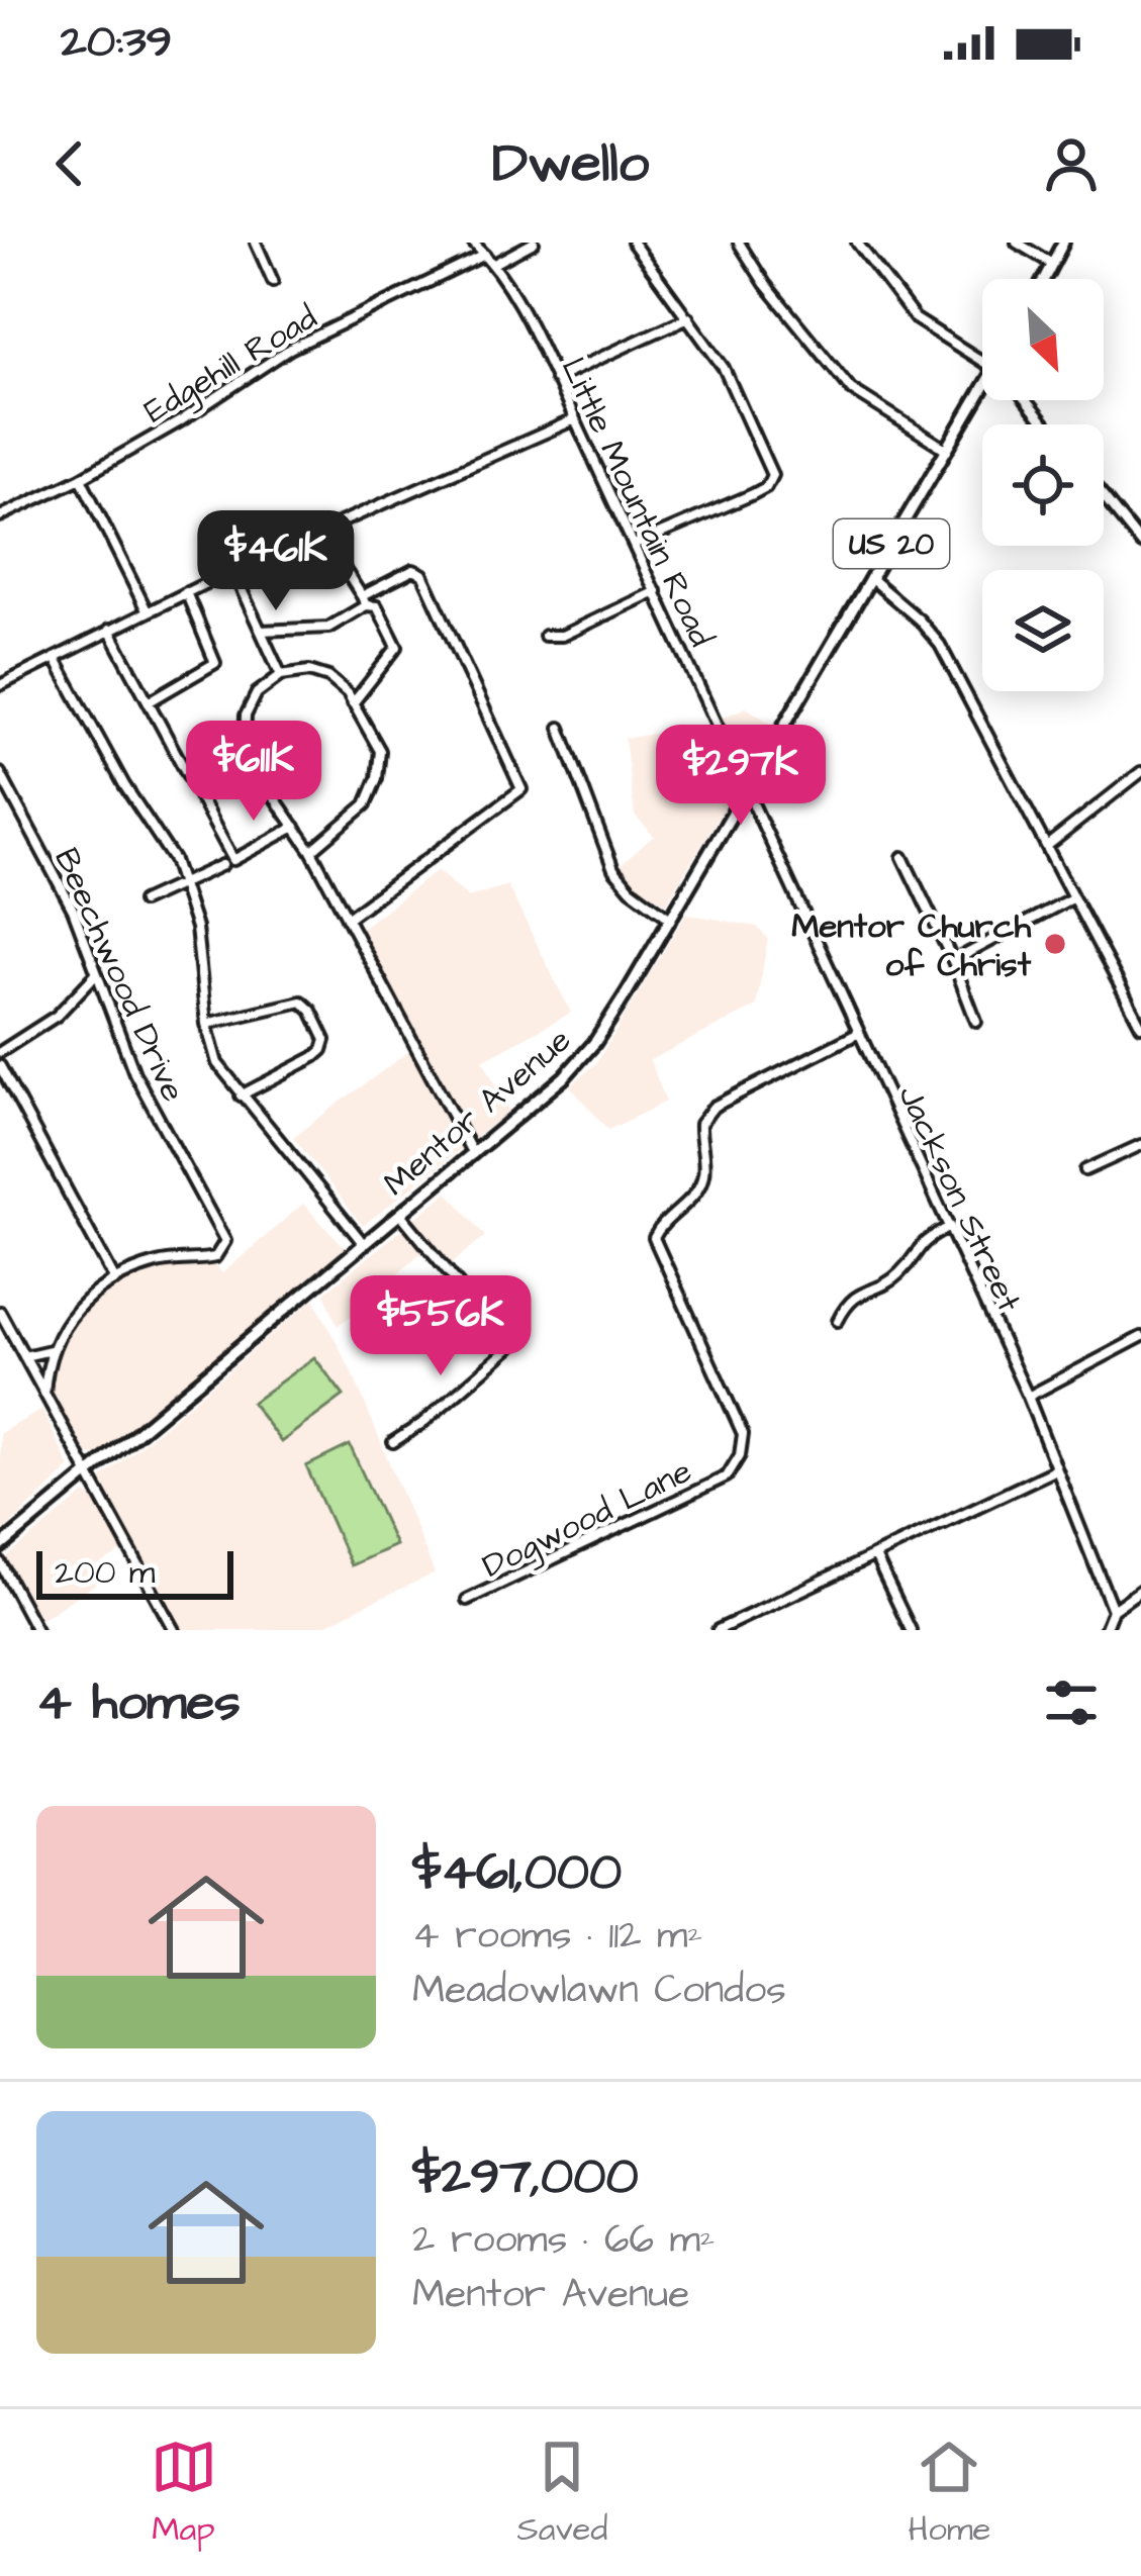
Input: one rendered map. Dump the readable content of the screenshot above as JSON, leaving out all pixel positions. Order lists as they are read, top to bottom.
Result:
{
  "streets": {
    "main road": ["US 20", "Mentor Avenue"],
    "street": [
      "Edgehill Road",
      "Little Mountain Road",
      "Beechwood Drive",
      "Jackson Street",
      "Dogwood Lane"
    ]
  },
  "crossings": [
    ["Edgehill Road", "Little Mountain Road"],
    ["Little Mountain Road", "Mentor Avenue"],
    ["Little Mountain Road", "Jackson Street"],
    ["Mentor Avenue", "Jackson Street"],
    ["Jackson Street", "Dogwood Lane"]
  ],
  "places": ["Mentor Church of Christ"],
  "scale_bar": "200 m",
  "north": "bottom right",
  "page": {
    "status": "20:39",
    "header": "Dwello",
    "price": [
      "$461K",
      "$611K",
      "$297K",
      "$556K"
    ],
    "scale": "200 m",
    "heading": "4 homes",
    "list": [
      {
        "name": "$461,000",
        "note": "4 rooms · 112 m² · Meadowlawn Condos"
      },
      {
        "name": "$297,000",
        "note": "2 rooms · 66 m² · Mentor Avenue"
      }
    ],
    "tabs": ["Map", "Saved", "Home"]
  }
}
